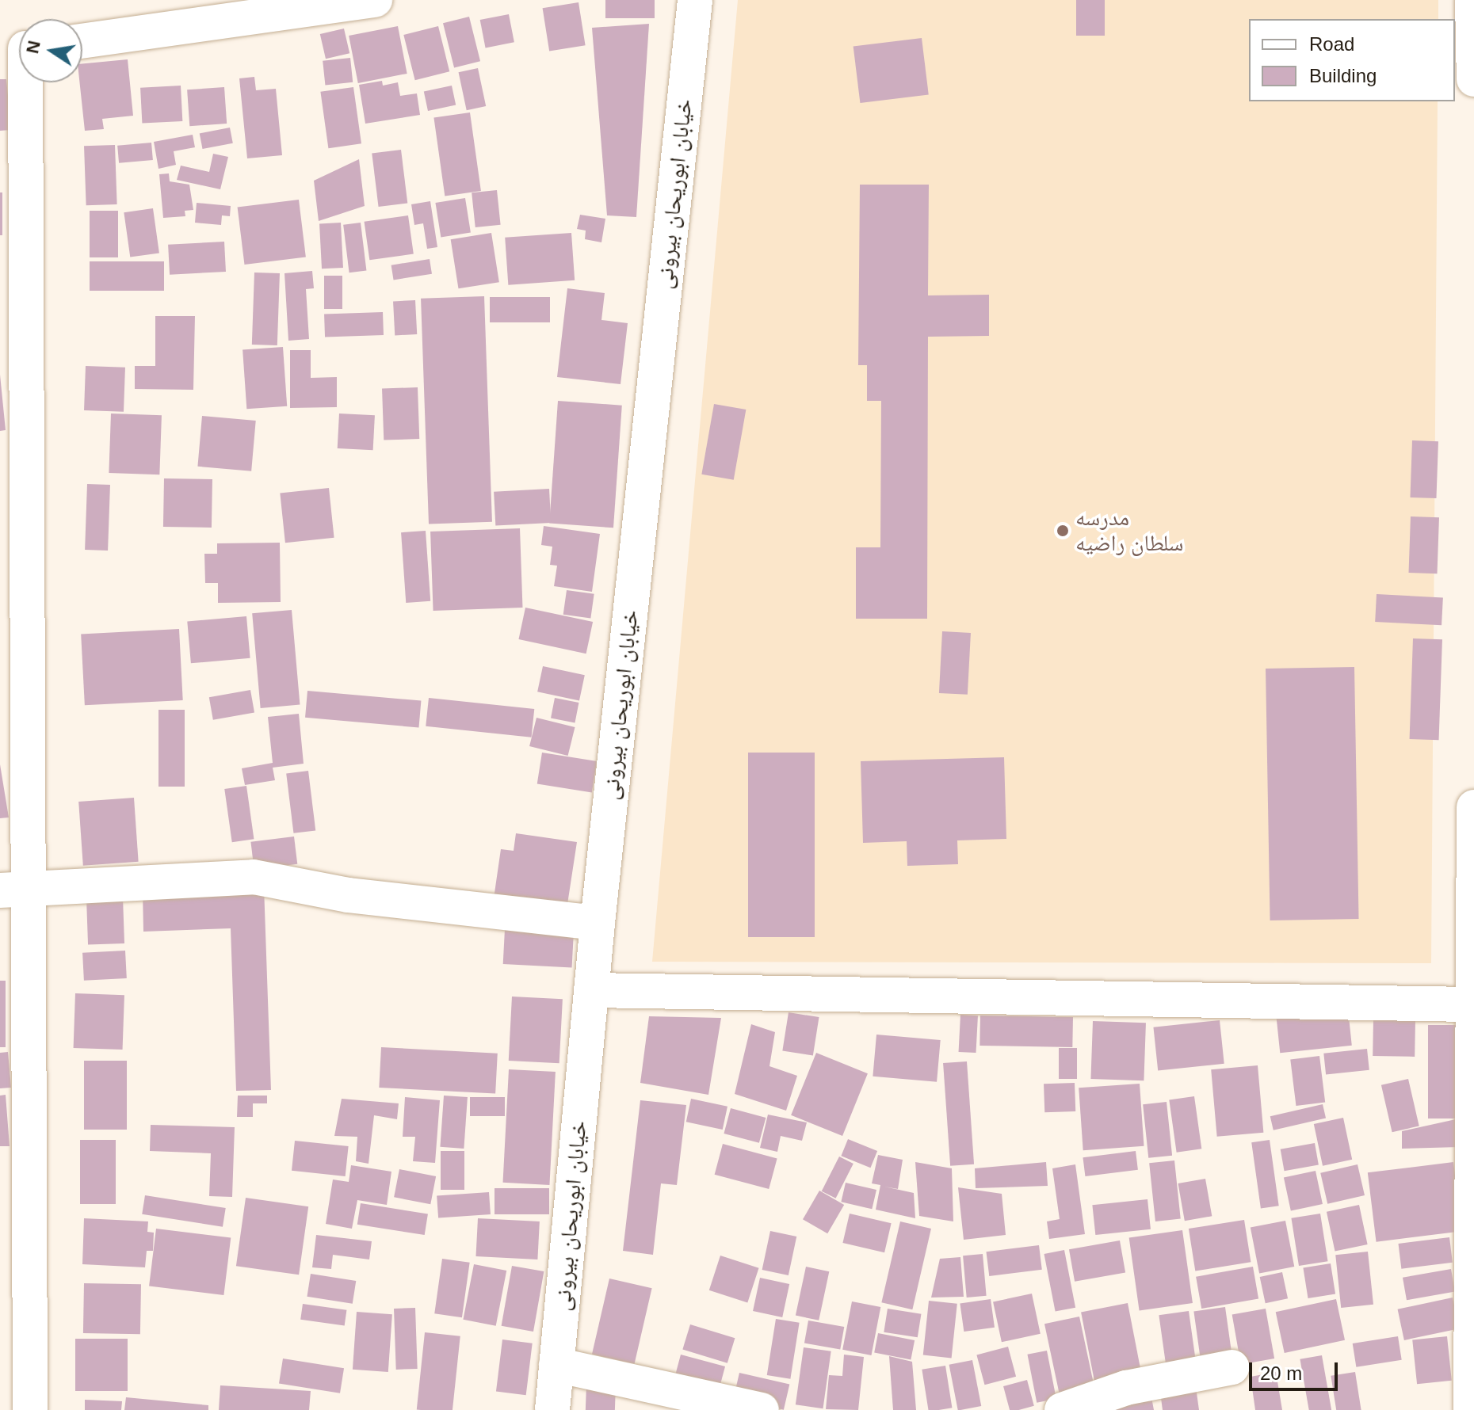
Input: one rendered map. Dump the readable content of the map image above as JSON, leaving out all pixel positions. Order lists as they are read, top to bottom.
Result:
{
  "streets": {
    "street": ["خیابان ابوریحان بیرونی"]
  },
  "places": ["مدرسه سلطان راضیه"],
  "legend": ["Road", "Building"],
  "scale_bar": "20 m",
  "north": "left"
}
